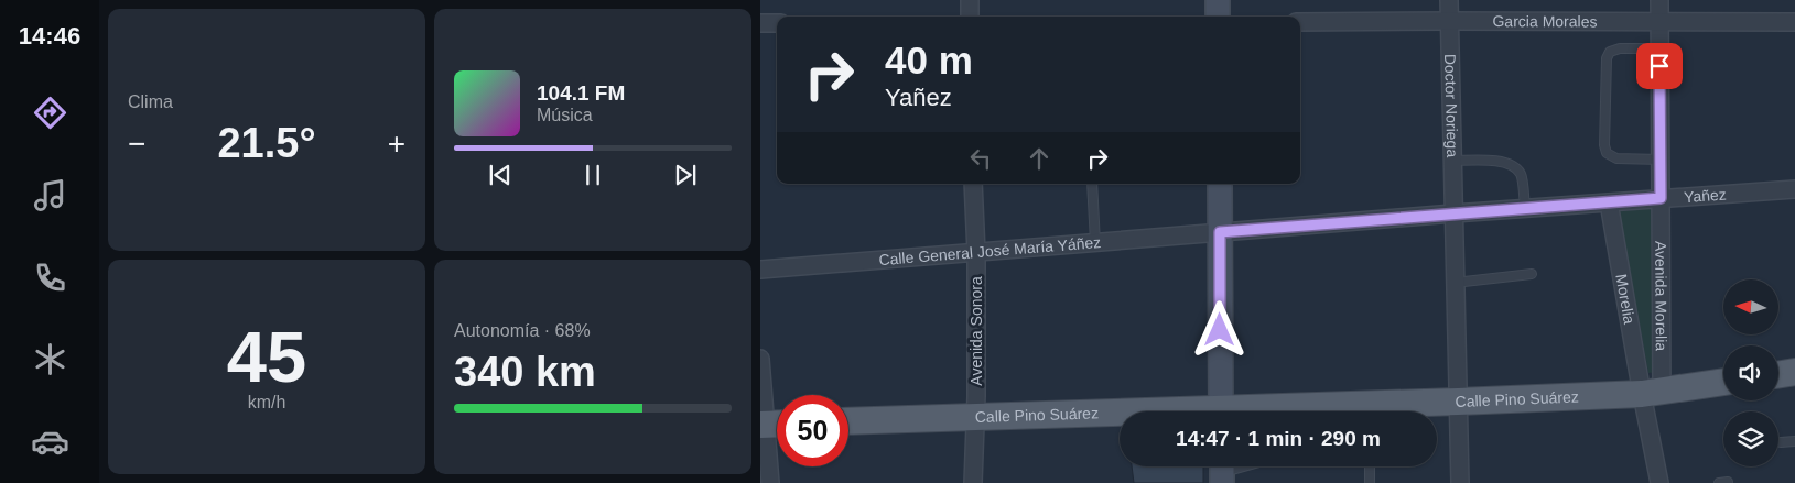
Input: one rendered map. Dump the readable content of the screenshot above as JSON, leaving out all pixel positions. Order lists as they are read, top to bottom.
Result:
{
  "streets": {
    "main road": ["Calle Pino Suárez"],
    "street": [
      "Garcia Morales",
      "Doctor Noriega",
      "Yañez",
      "Calle General José María Yáñez",
      "Avenida Morelia",
      "Morelia",
      "Avenida Sonora"
    ]
  },
  "crossings": [
    ["Garcia Morales", "Doctor Noriega"],
    ["Doctor Noriega", "Yañez"],
    ["Doctor Noriega", "Calle Pino Suárez"],
    ["Yañez", "Calle General José María Yáñez"],
    ["Yañez", "Avenida Morelia"],
    ["Yañez", "Morelia"],
    ["Calle General José María Yáñez", "Avenida Sonora"],
    ["Avenida Morelia", "Morelia"],
    ["Avenida Morelia", "Calle Pino Suárez"],
    ["Morelia", "Calle Pino Suárez"],
    ["Avenida Sonora", "Calle Pino Suárez"]
  ],
  "north": "left",
  "page": {
    "tabs": "14:46",
    "tile": [
      "Clima",
      ["45", "km/h"],
      ["Autonomía · 68%", "340 km"]
    ],
    "turn": ["40 m", "Yañez"],
    "song": ["104.1 FM", "Música"],
    "heat": ["−", "21.5°", "+"],
    "limit": "50",
    "trip": "14:47 · 1 min · 290 m"
  }
}
